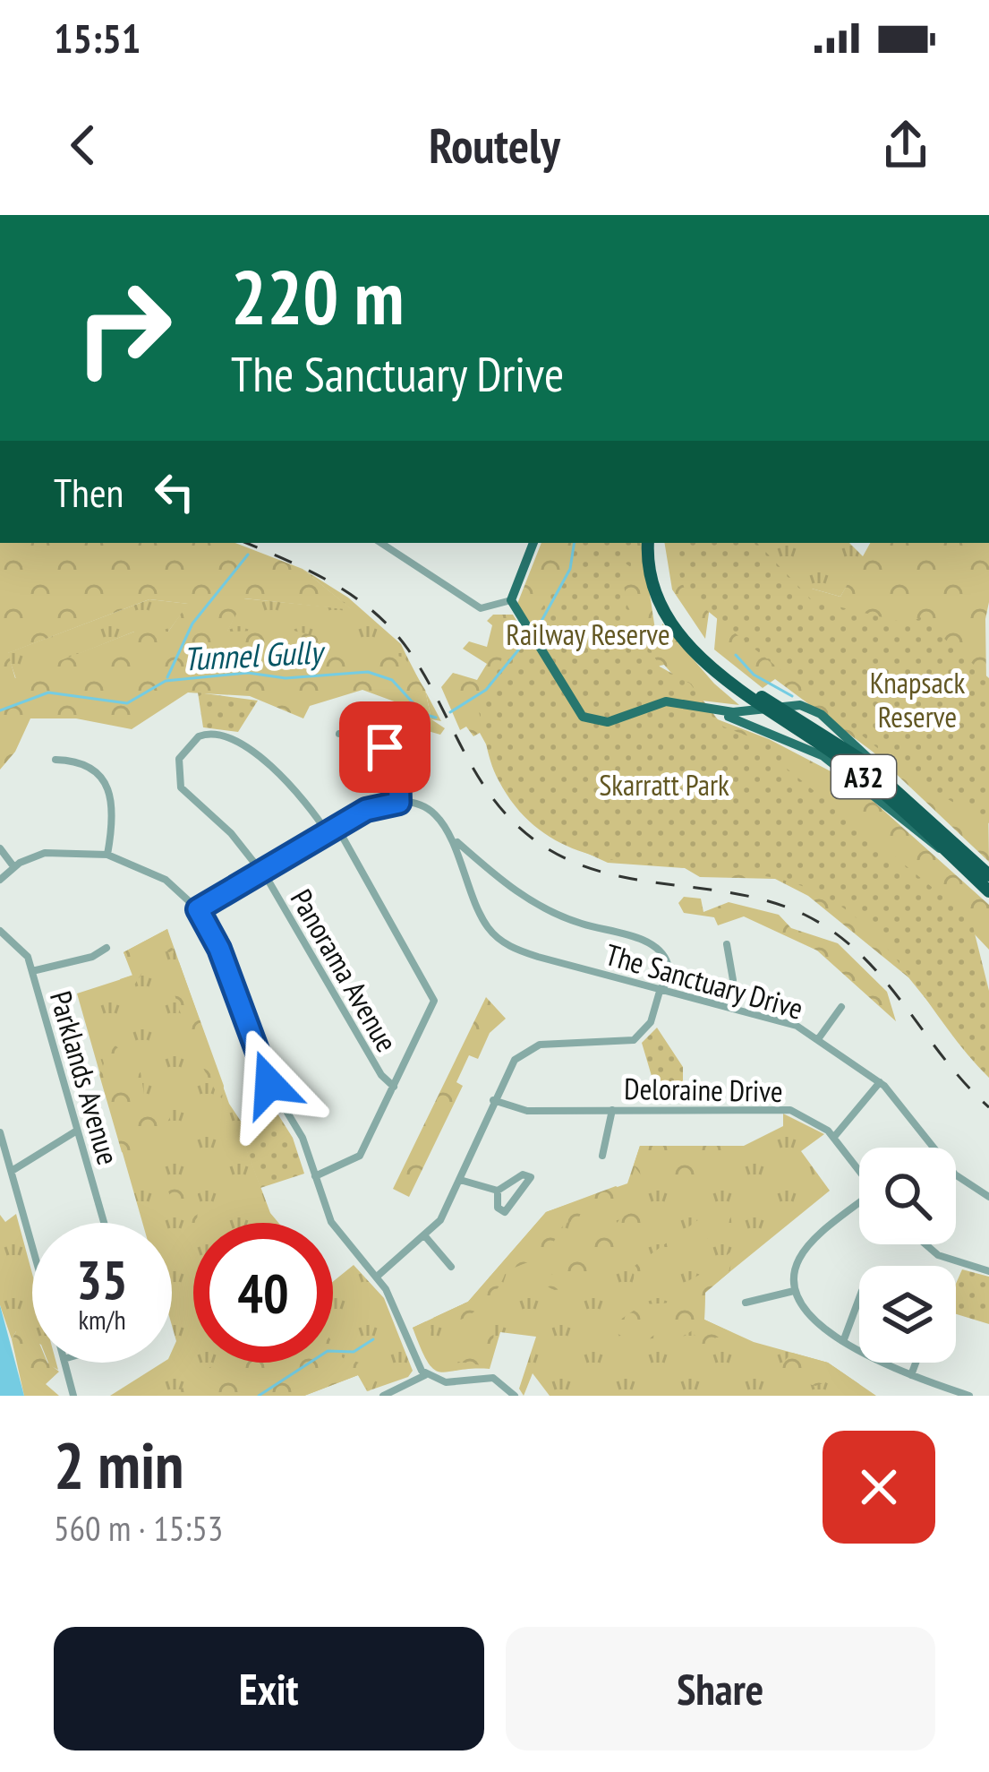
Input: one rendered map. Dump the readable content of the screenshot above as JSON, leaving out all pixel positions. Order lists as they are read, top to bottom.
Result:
{
  "streets": {
    "highway": ["A32"],
    "street": [
      "Panorama Avenue",
      "The Sanctuary Drive",
      "Parklands Avenue",
      "Deloraine Drive"
    ]
  },
  "water": ["Tunnel Gully"],
  "parks": ["Railway Reserve", "Knapsack Reserve", "Skarratt Park"],
  "page": {
    "status": "15:51",
    "header": "Routely",
    "turn": ["220 m", "The Sanctuary Drive"],
    "then": "Then",
    "speed": "35 km/h",
    "limit": "40",
    "heading": ["2 min", "560 m · 15:53"],
    "buttons": ["Exit", "Share"]
  }
}
